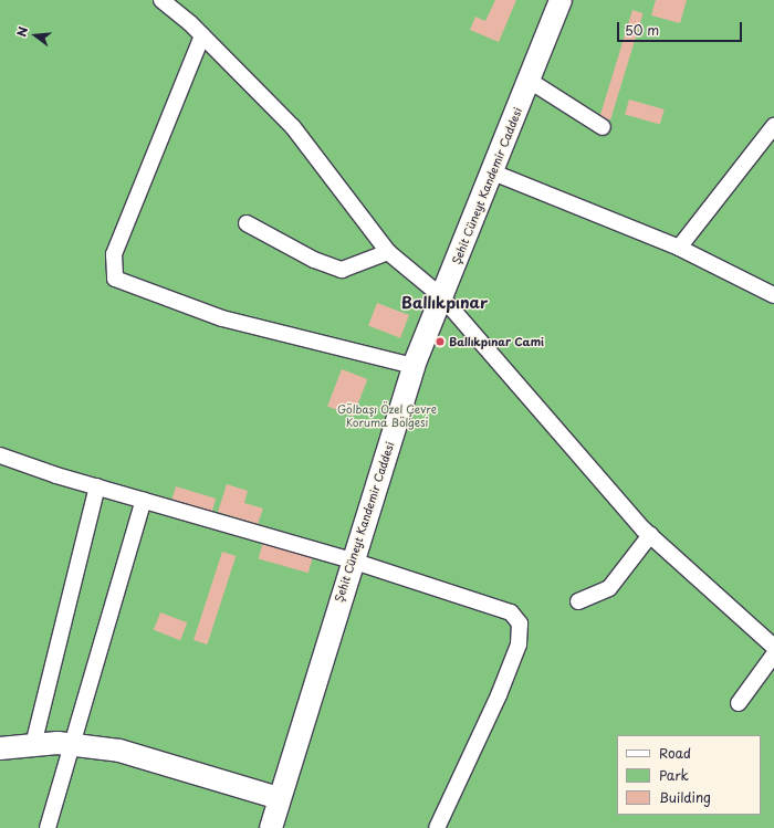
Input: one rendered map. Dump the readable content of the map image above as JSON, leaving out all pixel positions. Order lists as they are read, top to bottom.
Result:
{
  "streets": {
    "street": ["Şehit Cüneyt Kandemir Caddesi"]
  },
  "districts": ["Ballıkpınar"],
  "parks": ["Gölbaşı Özel Çevre Koruma Bölgesi"],
  "places": ["Ballıkpınar Cami"],
  "legend": ["Road", "Park", "Building"],
  "scale_bar": "50 m",
  "north": "left"
}
